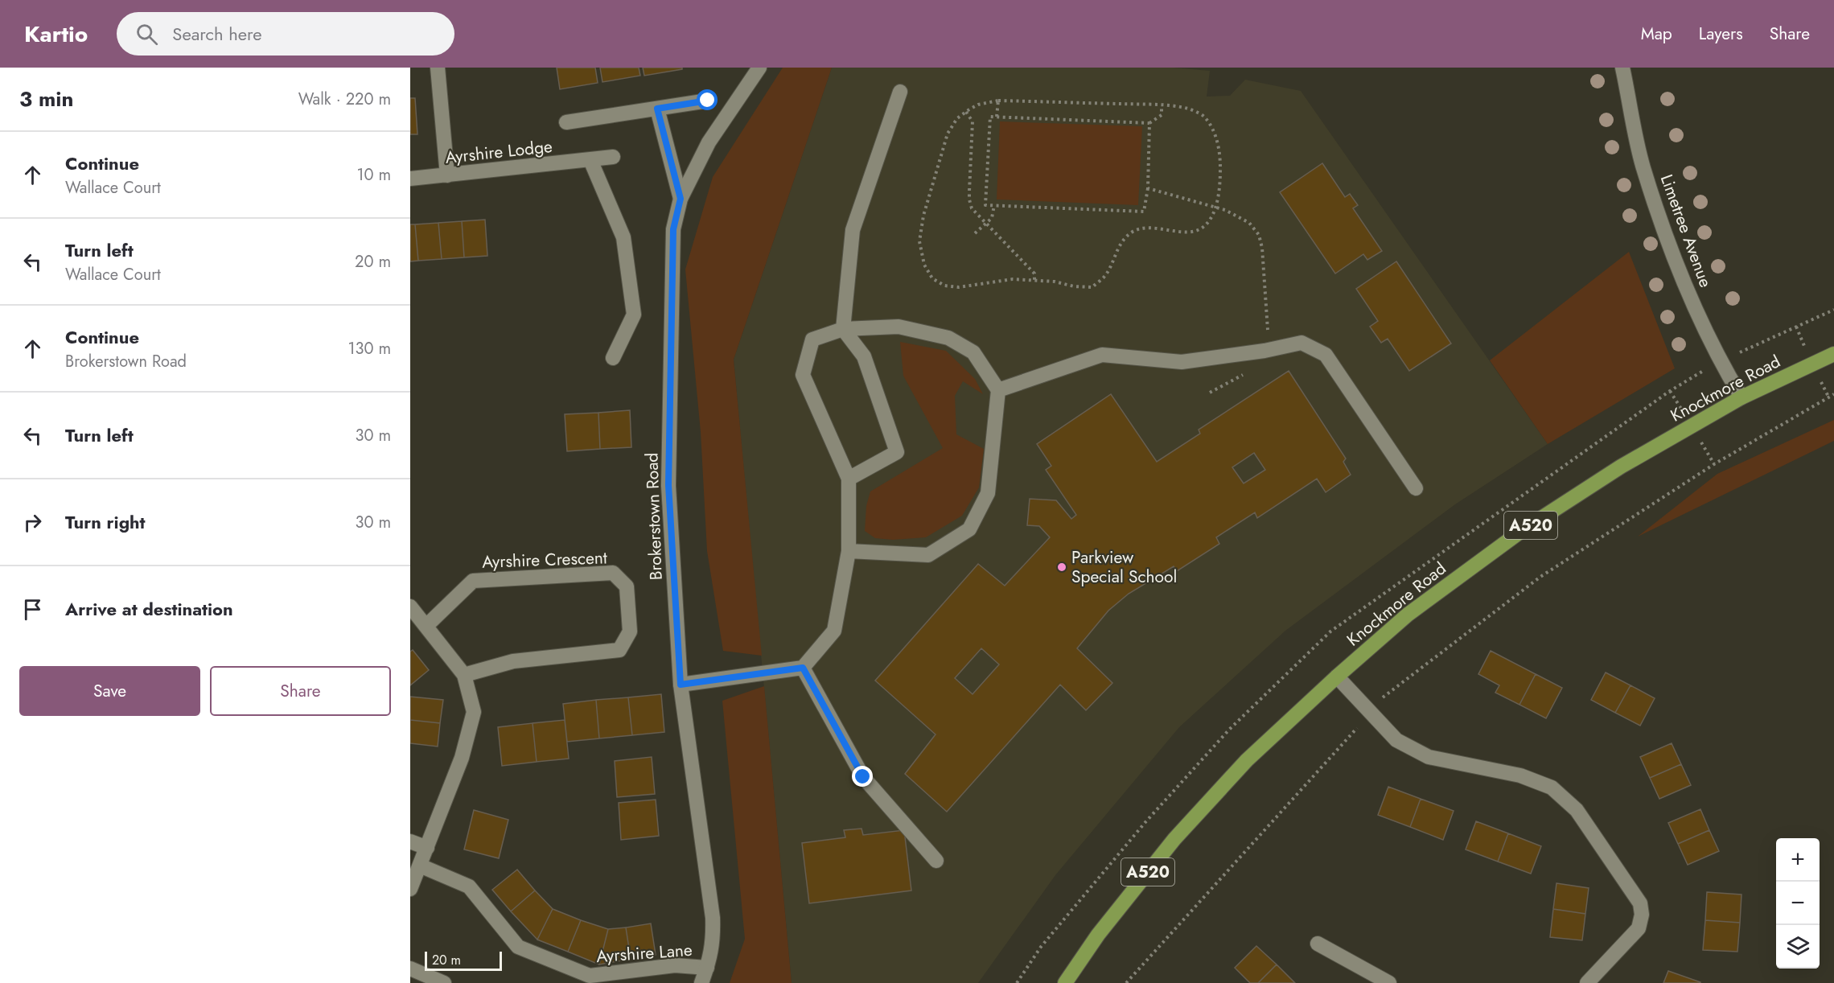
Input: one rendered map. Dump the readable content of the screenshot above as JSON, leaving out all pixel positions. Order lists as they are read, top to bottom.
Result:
{
  "streets": {
    "main road": ["Knockmore Road", "A520"],
    "street": [
      "Ayrshire Lodge",
      "Limetree Avenue",
      "Brokerstown Road",
      "Ayrshire Crescent",
      "Ayrshire Lane"
    ]
  },
  "crossings": [
    ["Limetree Avenue", "Knockmore Road"],
    ["Brokerstown Road", "Ayrshire Lane"]
  ],
  "places": ["Parkview Special School"],
  "scale_bar": "20 m",
  "page": {
    "header": "Kartio",
    "search": "Search here",
    "nav": ["Map", "Layers", "Share"],
    "heading": ["3 min", "Walk · 220 m"],
    "list": [
      ["Continue", "Wallace Court", "10 m"],
      ["Turn left", "Wallace Court", "20 m"],
      ["Continue", "Brokerstown Road", "130 m"],
      ["Turn left", "30 m"],
      ["Turn right", "30 m"],
      "Arrive at destination"
    ],
    "buttons": ["Save", "Share"],
    "map_buttons": ["+", "−"],
    "scale": "20 m"
  }
}
